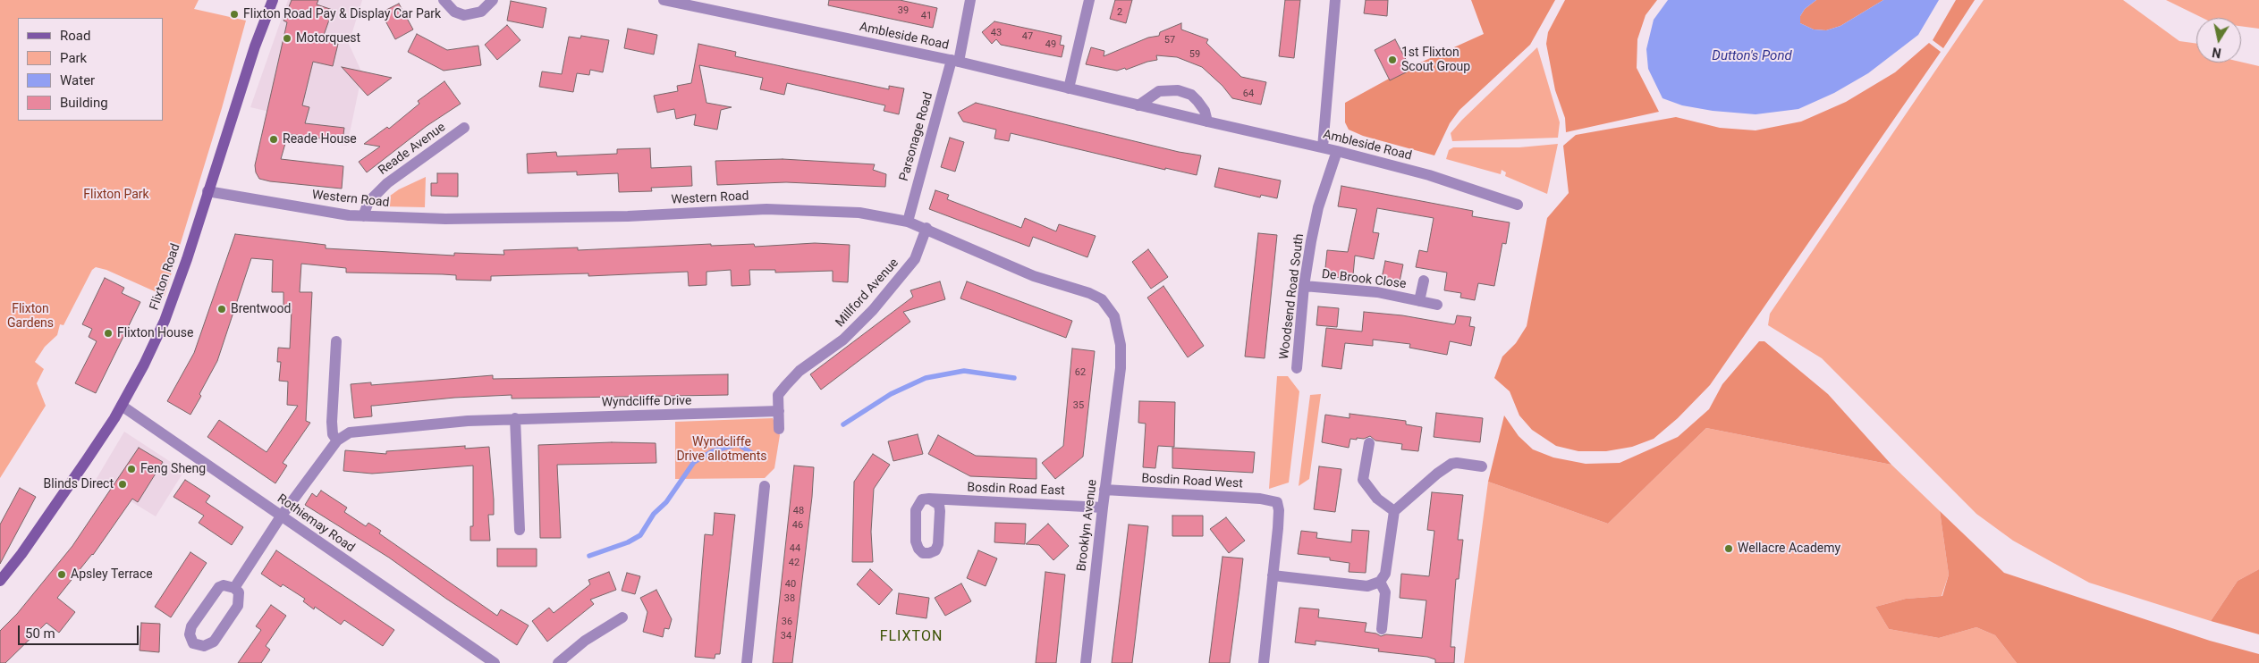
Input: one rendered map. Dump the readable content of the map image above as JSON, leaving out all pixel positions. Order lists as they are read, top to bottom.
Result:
{
  "streets": {
    "main road": ["Flixton Road"],
    "street": [
      "Ambleside Road",
      "Parsonage Road",
      "Reade Avenue",
      "Western Road",
      "De Brook Close",
      "Millford Avenue",
      "Woodsend Road South",
      "Wyndcliffe Drive",
      "Bosdin Road West",
      "Bosdin Road East",
      "Rothiemay Road",
      "Brooklyn Avenue"
    ]
  },
  "crossings": [
    ["Ambleside Road", "Parsonage Road"],
    ["Ambleside Road", "Woodsend Road South"],
    ["Parsonage Road", "Western Road"],
    ["Reade Avenue", "Western Road"],
    ["Western Road", "Flixton Road"],
    ["Western Road", "Millford Avenue"],
    ["Western Road", "Brooklyn Avenue"],
    ["Flixton Road", "Rothiemay Road"],
    ["De Brook Close", "Woodsend Road South"],
    ["Millford Avenue", "Wyndcliffe Drive"],
    ["Wyndcliffe Drive", "Rothiemay Road"],
    ["Bosdin Road West", "Brooklyn Avenue"],
    ["Bosdin Road East", "Brooklyn Avenue"]
  ],
  "districts": ["FLIXTON"],
  "water": ["Dutton's Pond"],
  "parks": ["Flixton Park", "Flixton Gardens", "Wyndcliffe Drive allotments"],
  "places": [
    "Flixton Road Pay & Display Car Park",
    "Motorquest",
    "1st Flixton Scout Group",
    "Reade House",
    "Brentwood",
    "Flixton House",
    "Feng Sheng",
    "Blinds Direct",
    "Wellacre Academy",
    "Apsley Terrace"
  ],
  "house_numbers": [
    "39",
    "2",
    "41",
    "43",
    "47",
    "57",
    "49",
    "59",
    "64",
    "62",
    "35",
    "48",
    "46",
    "44",
    "42",
    "40",
    "38",
    "36",
    "34"
  ],
  "legend": [
    "Road",
    "Park",
    "Water",
    "Building"
  ],
  "scale_bar": "50 m",
  "north": "bottom"
}
